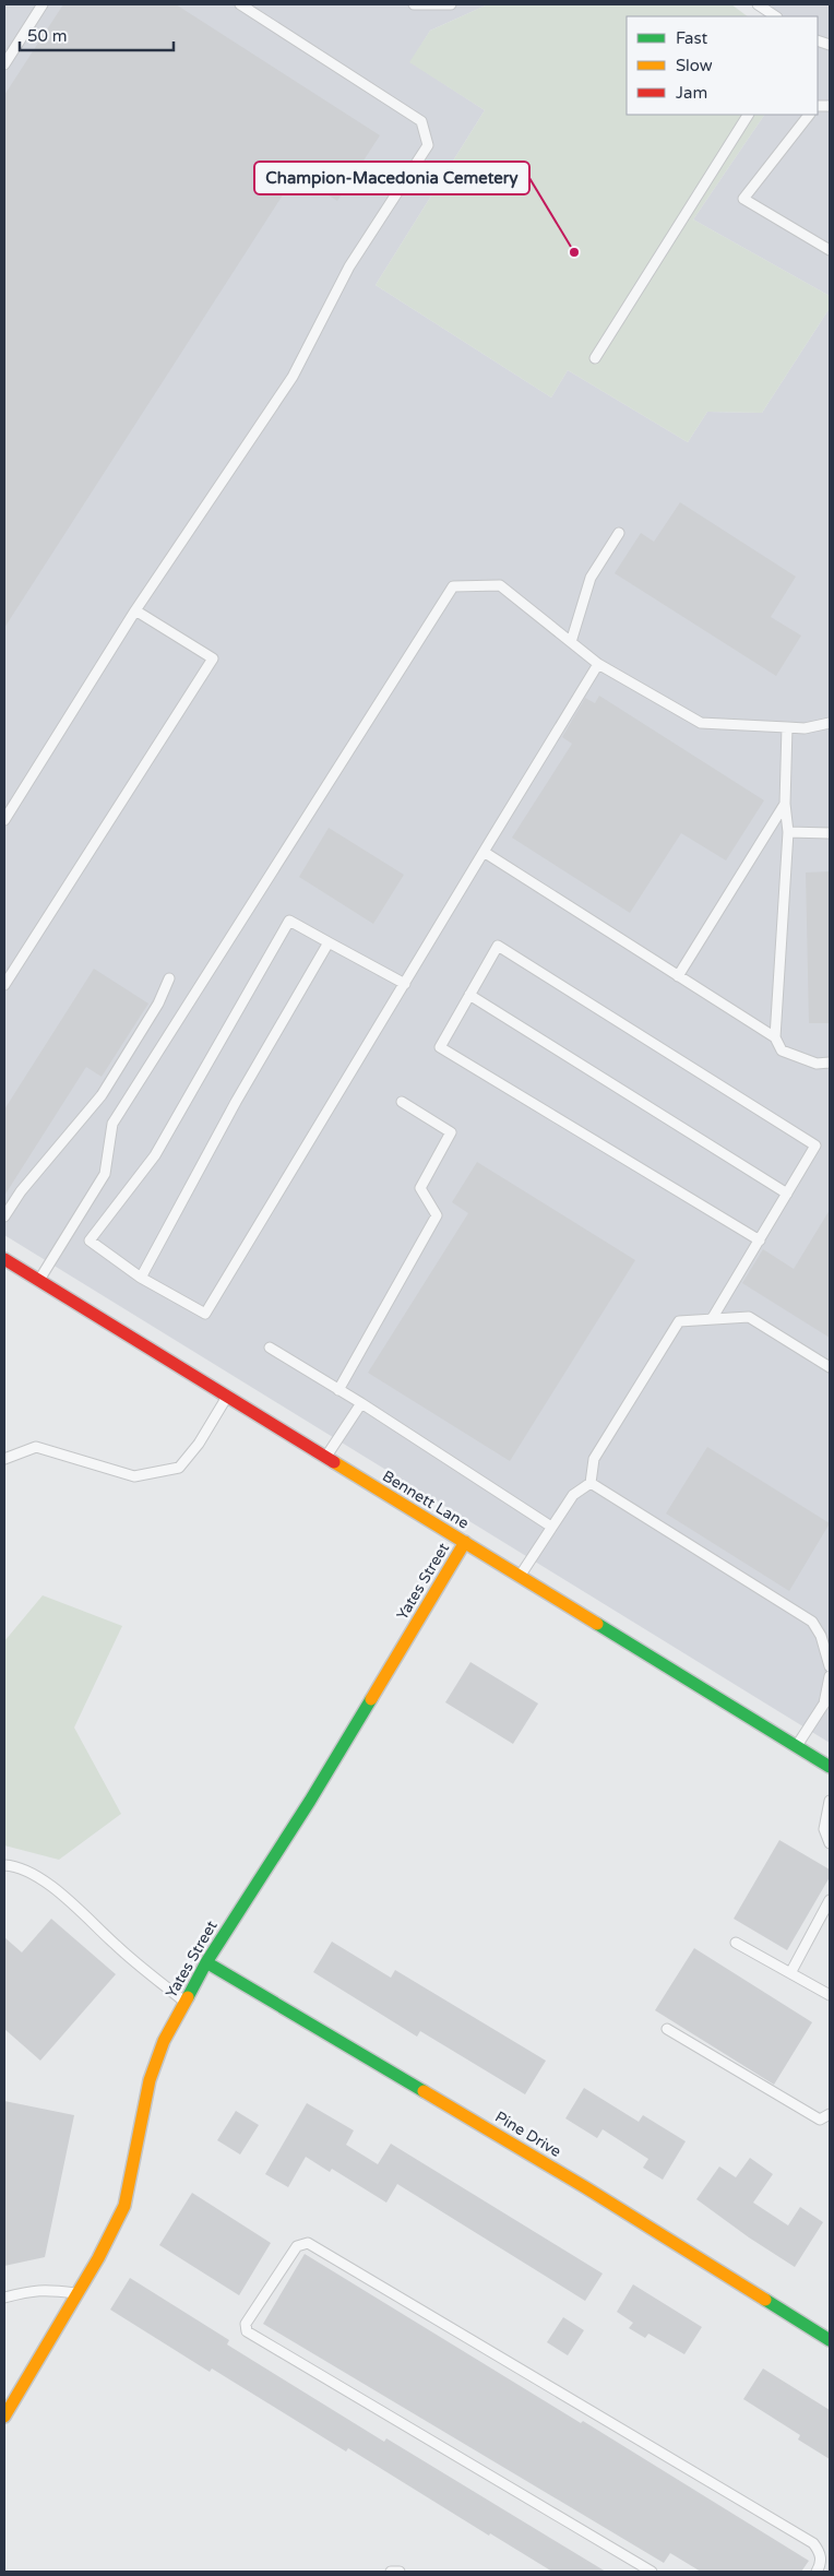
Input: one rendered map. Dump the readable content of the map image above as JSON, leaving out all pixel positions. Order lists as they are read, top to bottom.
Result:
{
  "streets": {
    "street": ["Bennett Lane", "Yates Street", "Pine Drive"]
  },
  "crossings": [
    ["Bennett Lane", "Yates Street"],
    ["Yates Street", "Pine Drive"]
  ],
  "places": ["Champion-Macedonia Cemetery"],
  "legend": ["Fast", "Slow", "Jam"],
  "scale_bar": "50 m"
}
